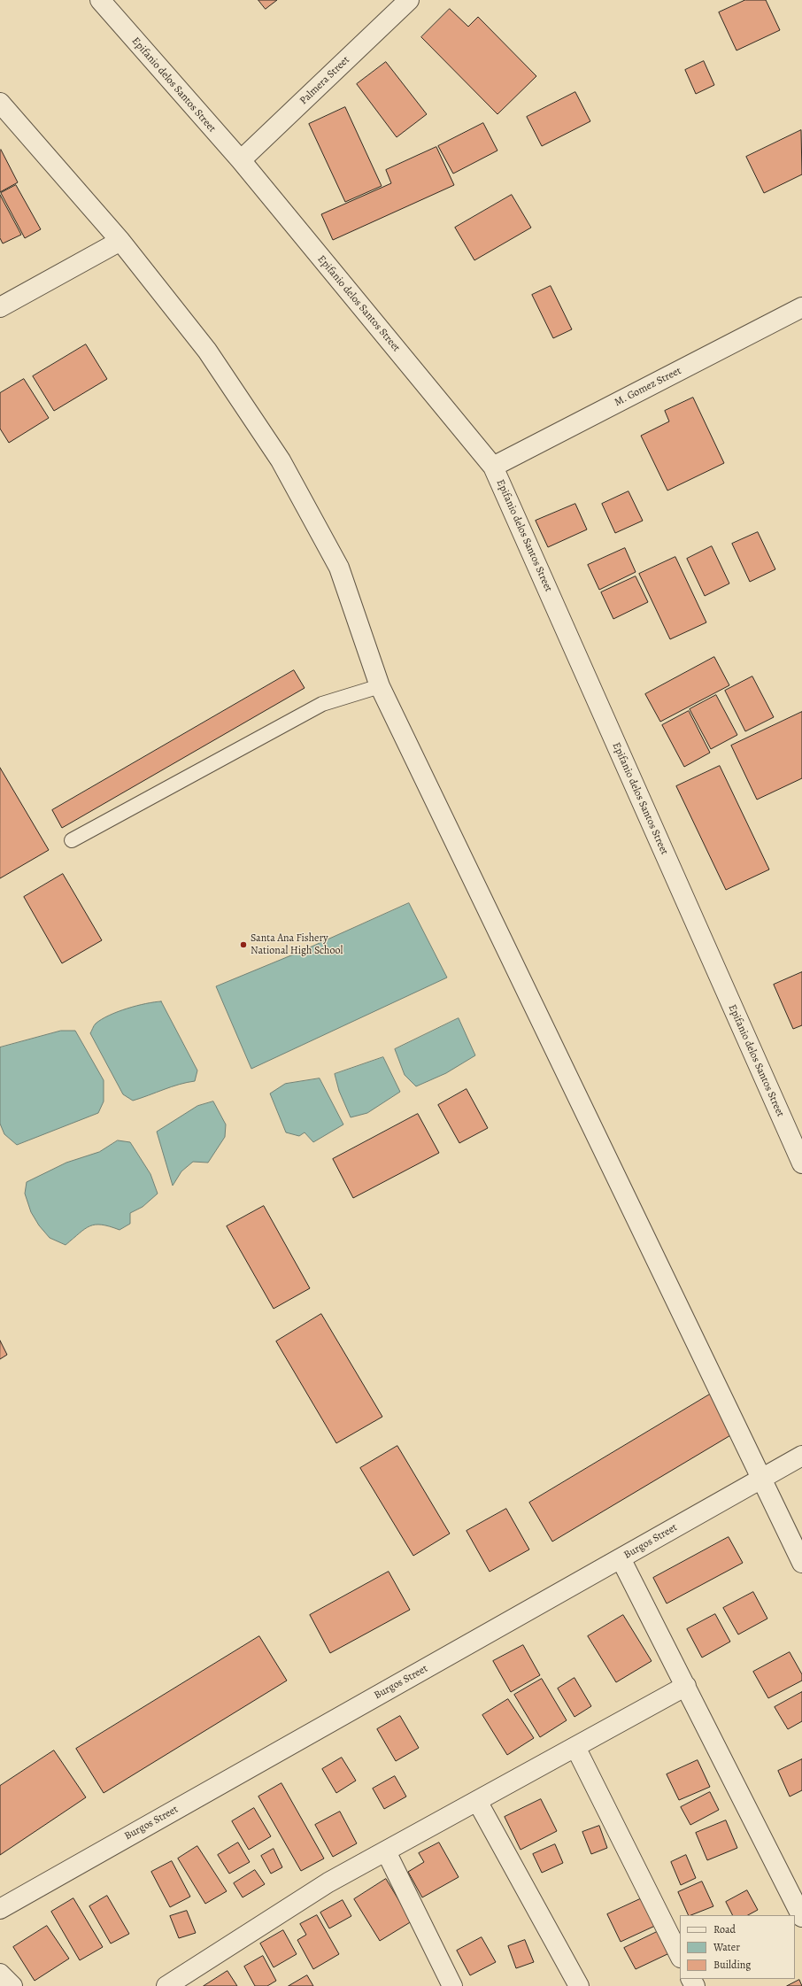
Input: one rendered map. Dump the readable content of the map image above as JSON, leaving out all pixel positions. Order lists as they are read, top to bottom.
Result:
{
  "streets": {
    "street": [
      "Palmera Street",
      "Epifanio delos Santos Street",
      "M. Gomez Street",
      "Burgos Street"
    ]
  },
  "crossings": [
    ["Palmera Street", "Epifanio delos Santos Street"],
    ["Epifanio delos Santos Street", "M. Gomez Street"]
  ],
  "places": ["Santa Ana Fishery National High School"],
  "legend": ["Road", "Water", "Building"]
}
